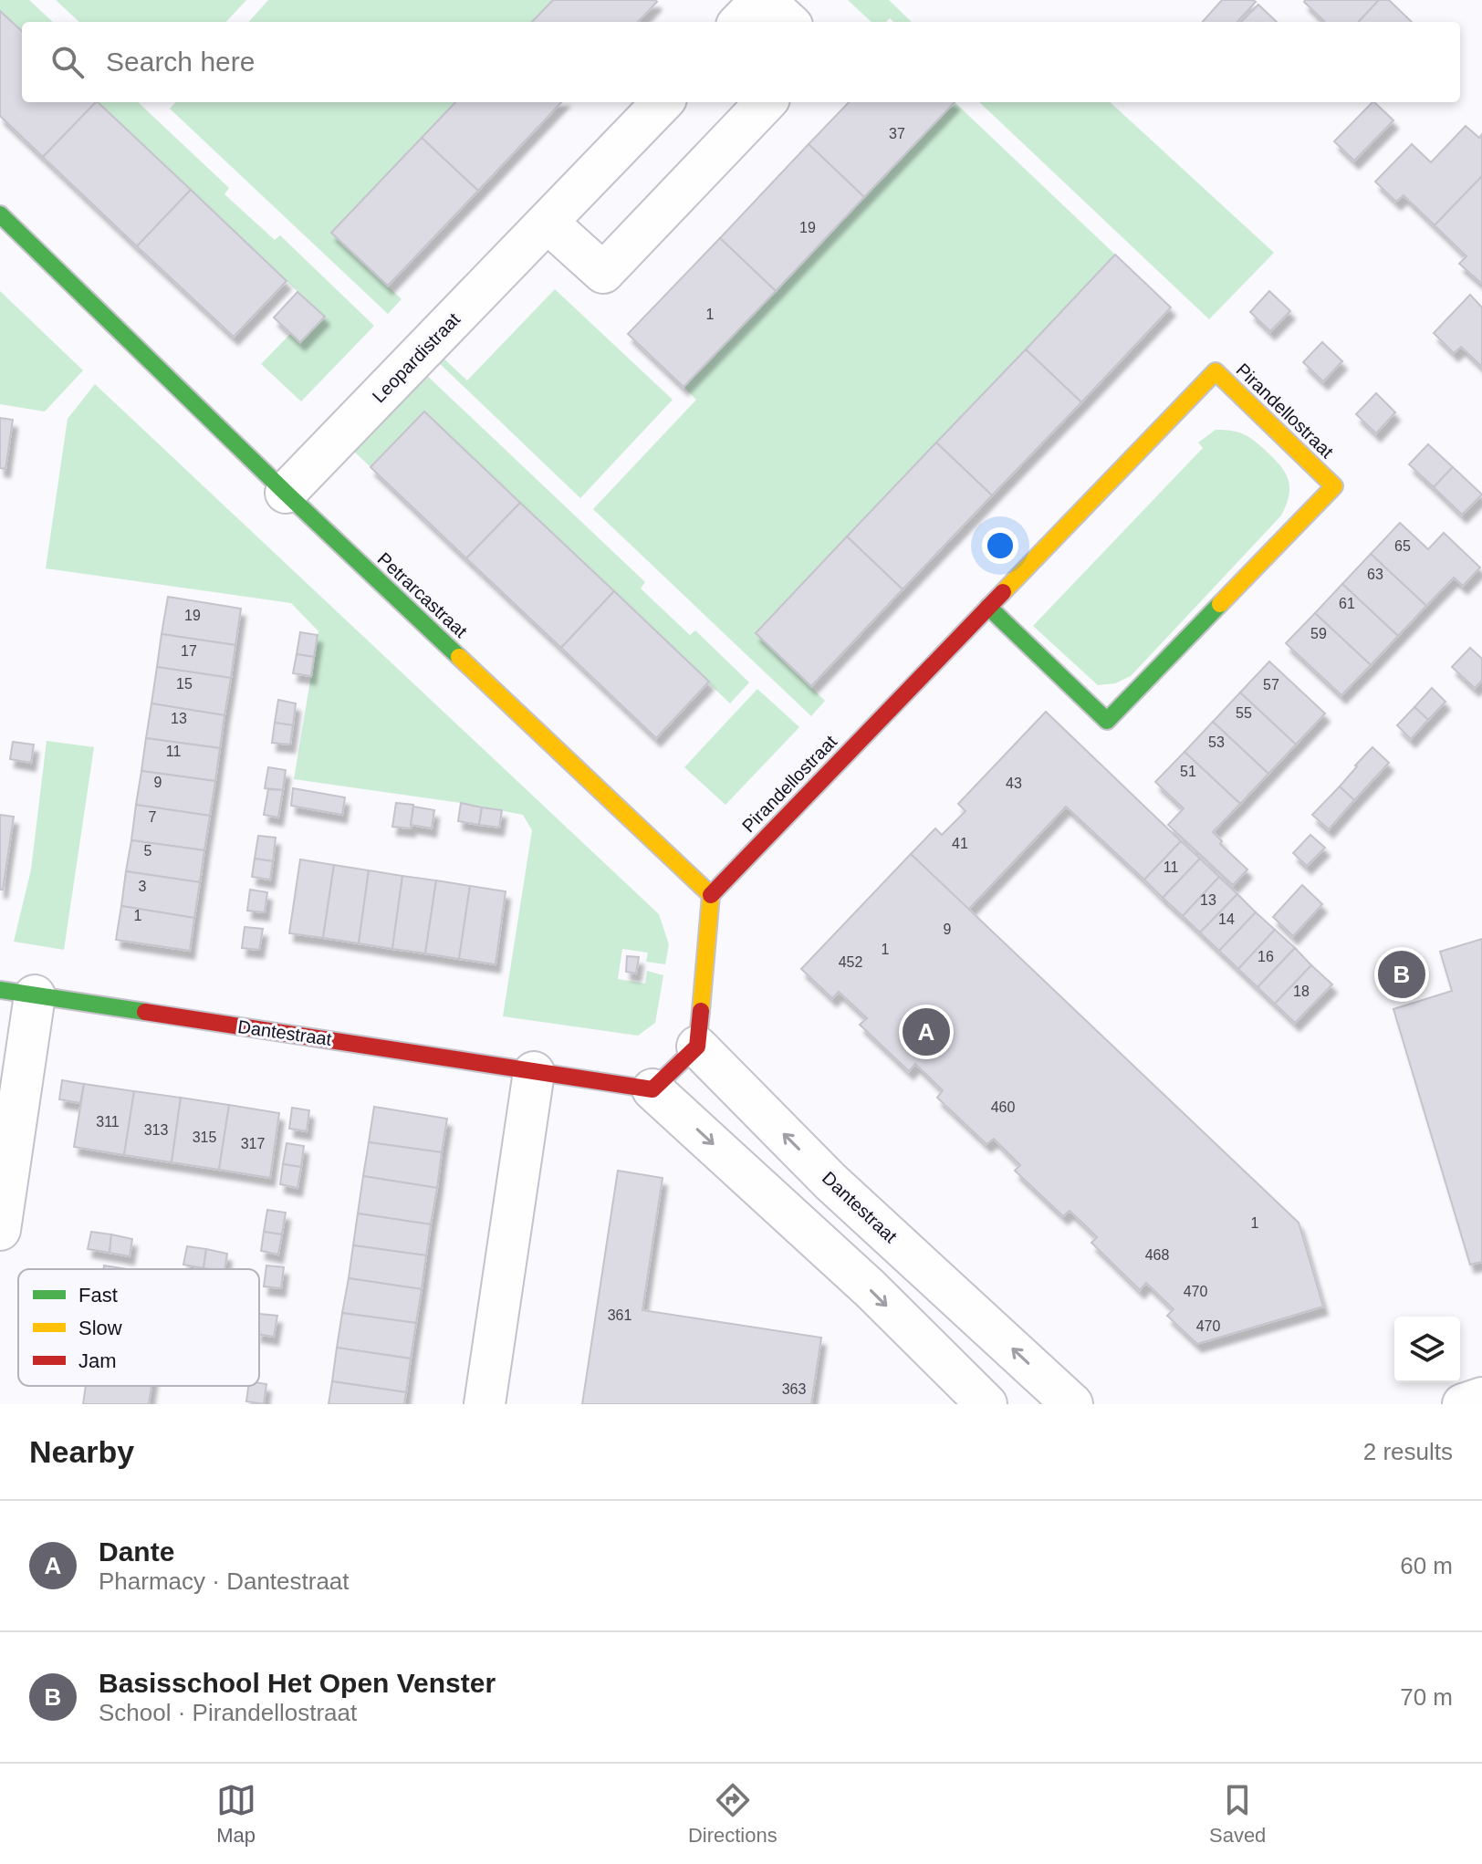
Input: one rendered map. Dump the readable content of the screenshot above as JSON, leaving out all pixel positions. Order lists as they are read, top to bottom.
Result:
{
  "streets": {
    "street": [
      "Leopardistraat",
      "Pirandellostraat",
      "Petrarcastraat",
      "Dantestraat"
    ]
  },
  "crossings": [
    ["Leopardistraat", "Petrarcastraat"],
    ["Pirandellostraat", "Petrarcastraat"]
  ],
  "house_numbers": [
    "37",
    "19",
    "1",
    "65",
    "63",
    "61",
    "19",
    "59",
    "17",
    "15",
    "57",
    "55",
    "13",
    "53",
    "11",
    "51",
    "9",
    "43",
    "7",
    "41",
    "5",
    "11",
    "3",
    "13",
    "1",
    "14",
    "9",
    "1",
    "16",
    "452",
    "18",
    "460",
    "311",
    "313",
    "315",
    "317",
    "1",
    "468",
    "470",
    "361",
    "470",
    "363"
  ],
  "legend": ["Fast", "Slow", "Jam"],
  "page": {
    "search": "Search here",
    "pins": ["B", "A"],
    "heading": ["Nearby", "2 results"],
    "list": [
      {
        "mark": "A",
        "name": "Dante",
        "note": "Pharmacy · Dantestraat",
        "value": "60 m"
      },
      {
        "mark": "B",
        "name": "Basisschool Het Open Venster",
        "note": "School · Pirandellostraat",
        "value": "70 m"
      }
    ],
    "nav": ["Map", "Directions", "Saved"]
  }
}
